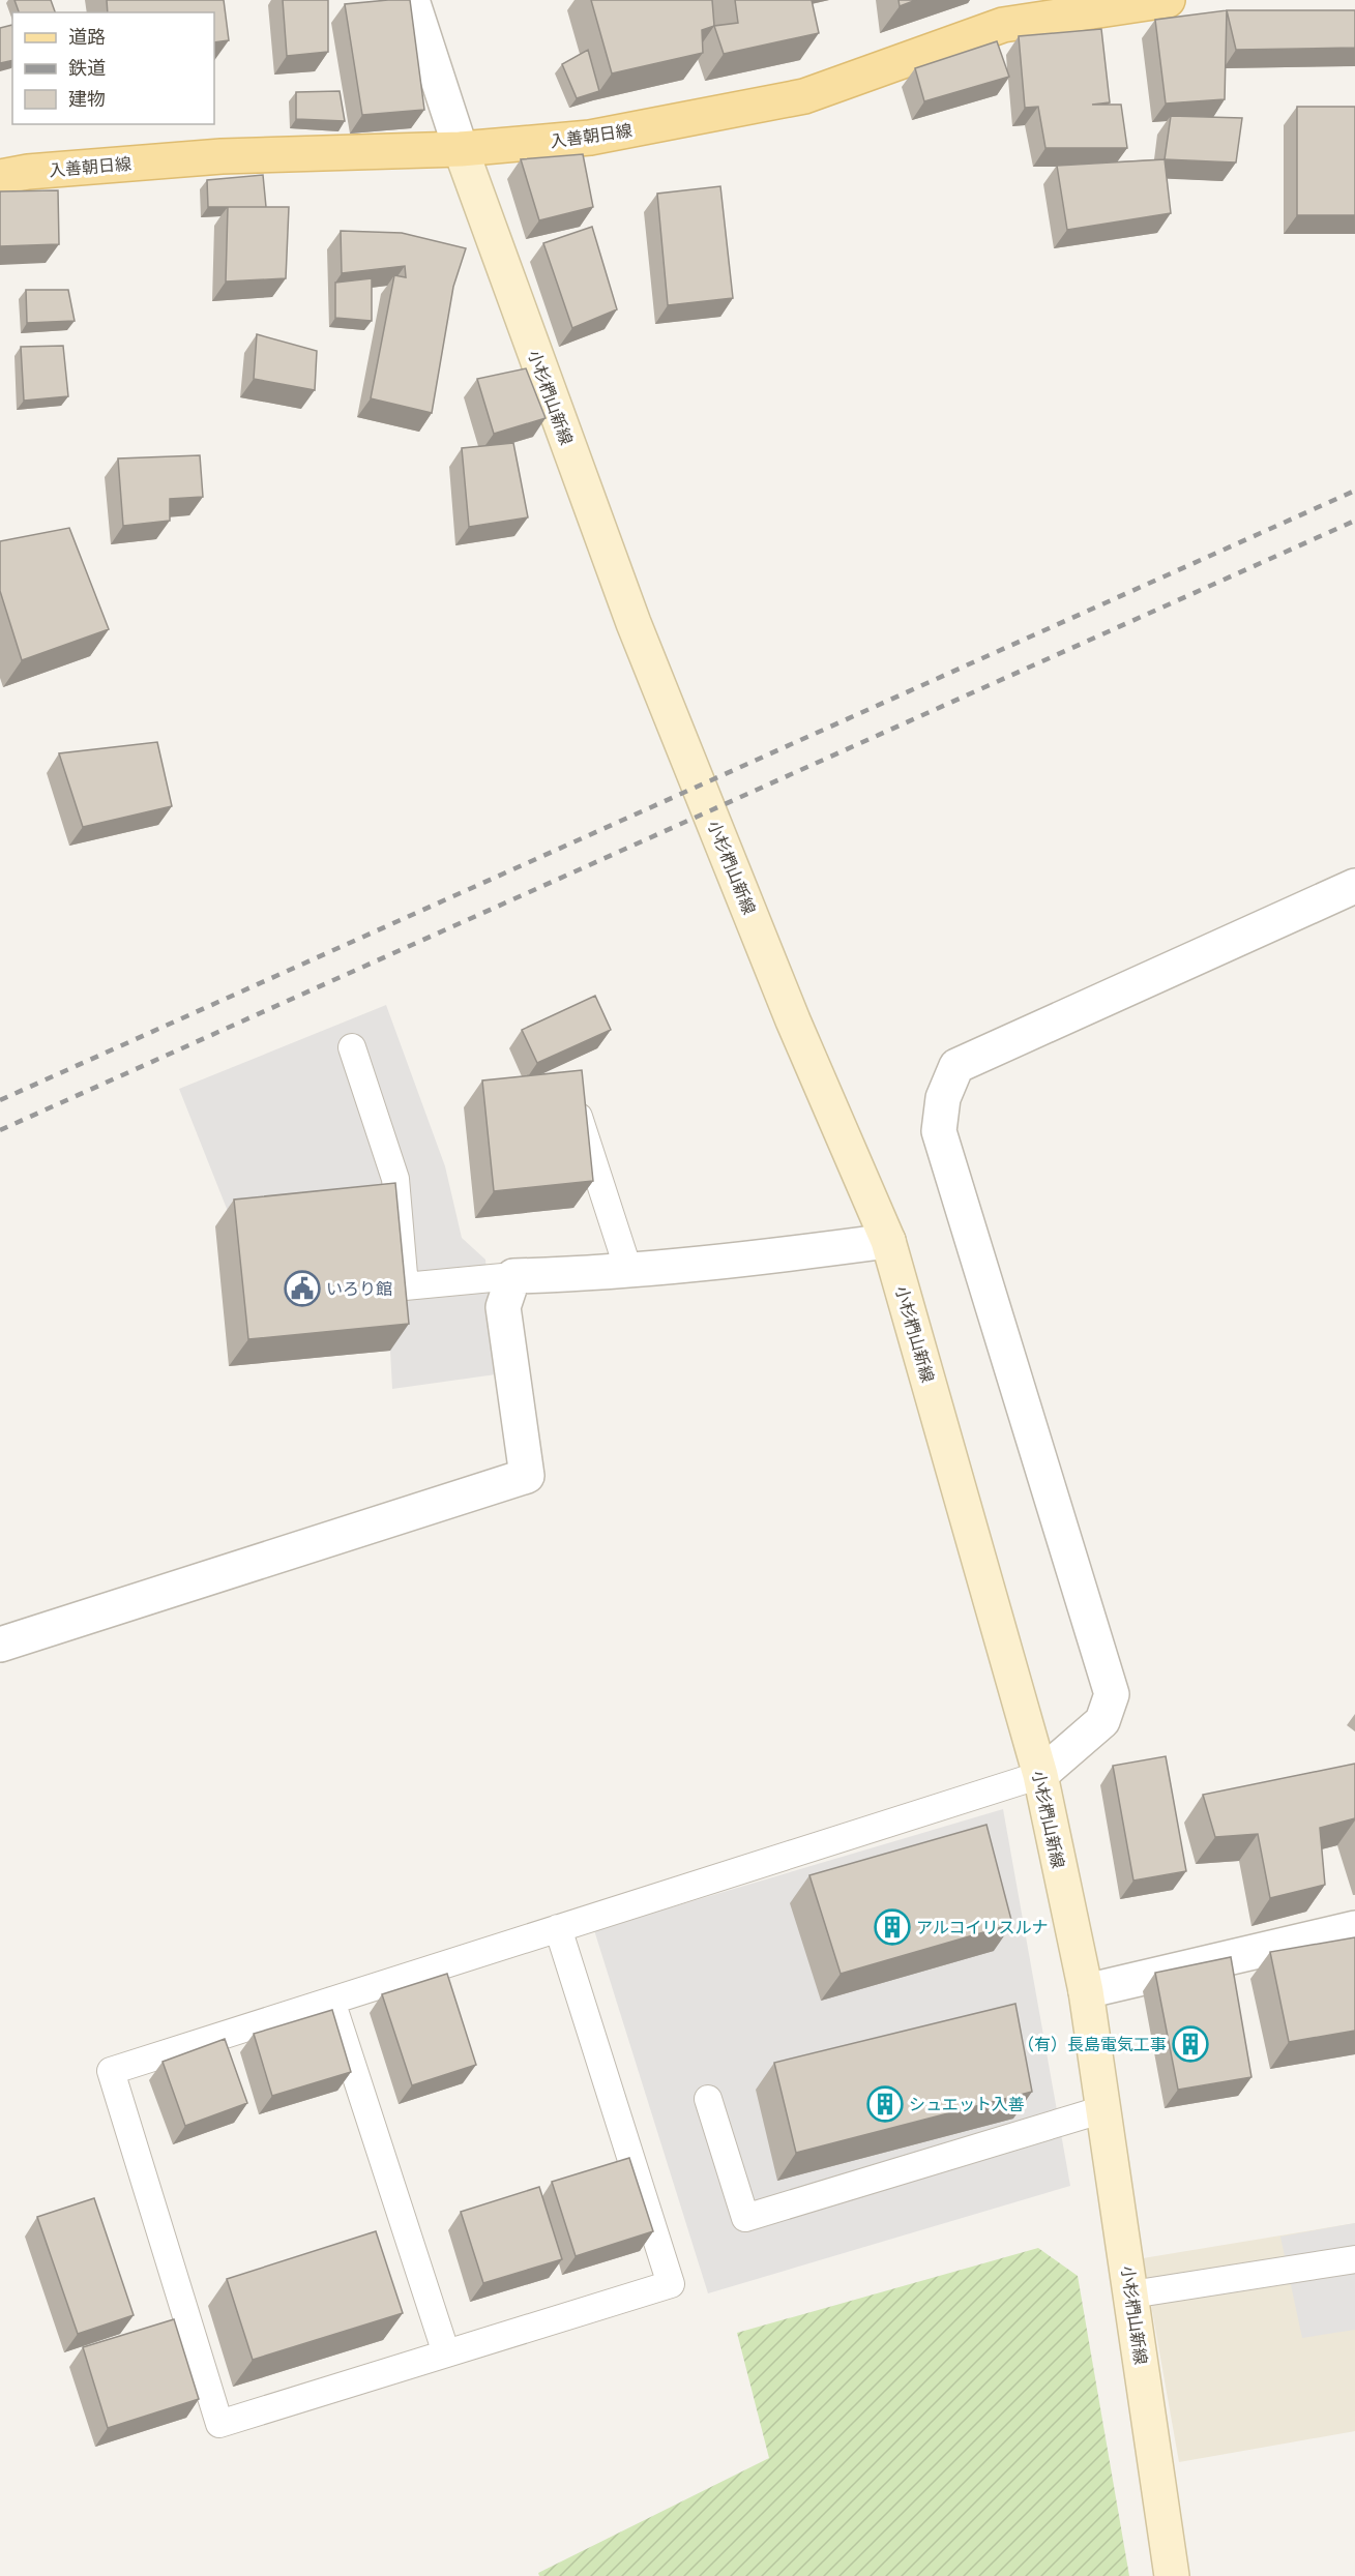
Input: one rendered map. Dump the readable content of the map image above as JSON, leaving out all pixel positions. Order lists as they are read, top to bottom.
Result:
{
  "streets": {
    "main road": ["入善朝日線", "小杉椚山新線"]
  },
  "crossings": [
    ["入善朝日線", "小杉椚山新線"]
  ],
  "places": {
    "public building": ["いろり館"],
    "building": ["アルコイリスルナ", "（有）長島電気工事", "シュエット入善"]
  },
  "legend": ["道路", "鉄道", "建物"]
}
